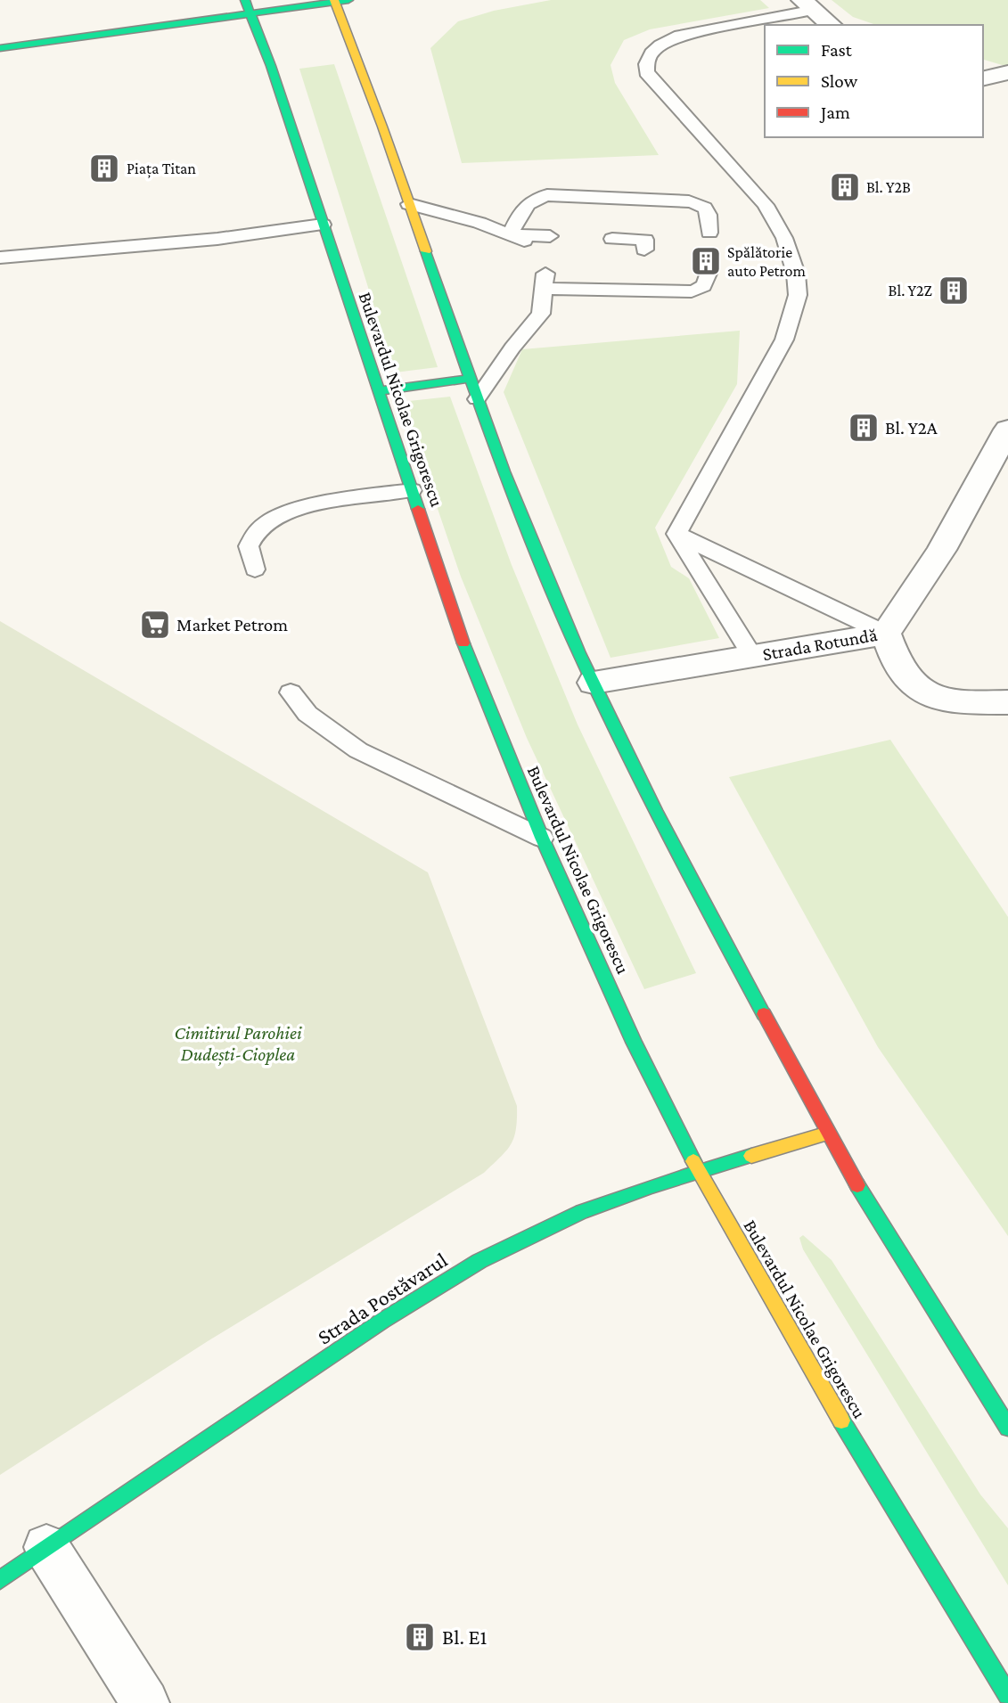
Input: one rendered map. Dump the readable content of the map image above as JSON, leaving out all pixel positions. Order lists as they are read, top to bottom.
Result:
{
  "streets": {
    "main road": ["Bulevardul Nicolae Grigorescu", "Strada Postăvarul"],
    "street": ["Strada Rotundă"]
  },
  "crossings": [
    ["Bulevardul Nicolae Grigorescu", "Strada Postăvarul"]
  ],
  "parks": ["Cimitirul Parohiei Dudești-Cioplea"],
  "places": {
    "building": [
      "Piața Titan",
      "Bl. Y2B",
      "Spălătorie auto Petrom",
      "Bl. Y2Z",
      "Bl. Y2A",
      "Bl. E1"
    ],
    "supermarket": ["Market Petrom"]
  },
  "legend": ["Fast", "Slow", "Jam"]
}
